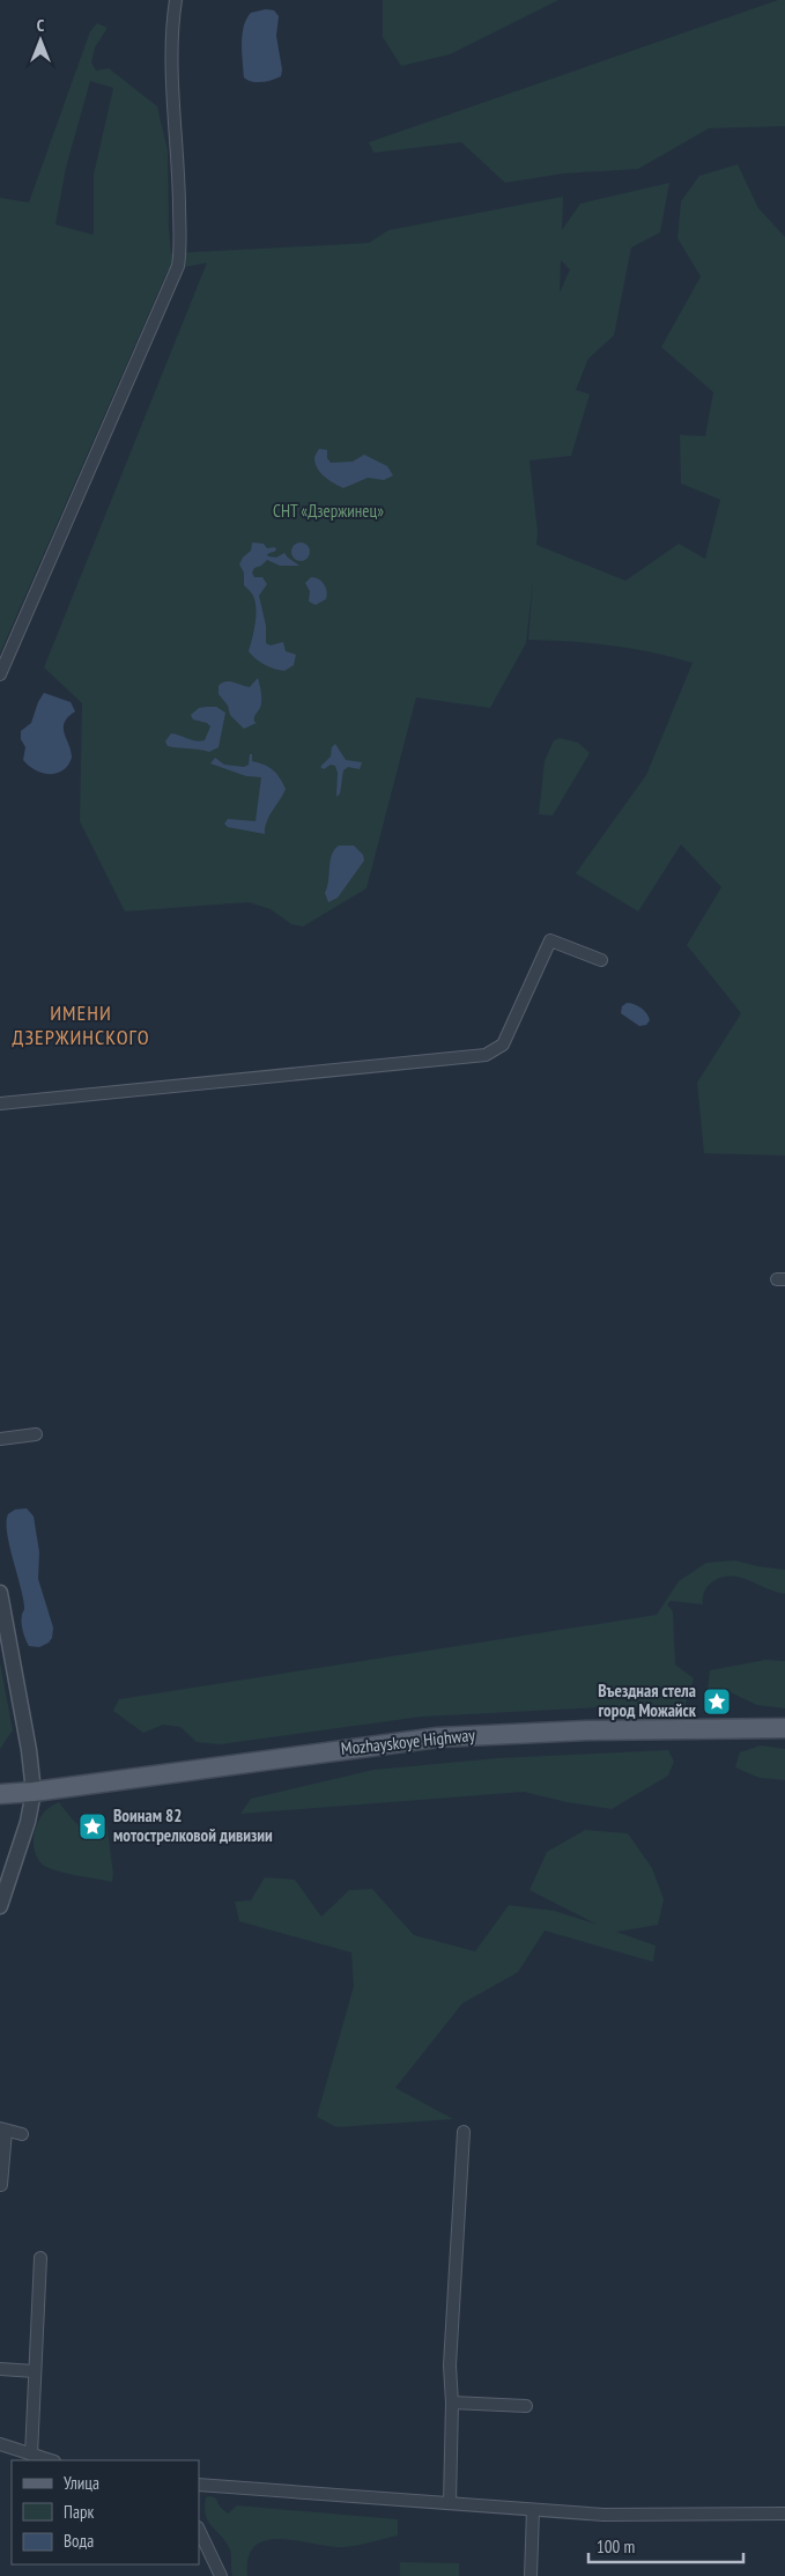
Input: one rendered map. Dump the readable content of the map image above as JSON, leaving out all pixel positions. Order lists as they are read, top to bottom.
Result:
{
  "streets": {
    "main road": ["Mozhayskoye Highway"]
  },
  "districts": ["ИМЕНИ ДЗЕРЖИНСКОГО"],
  "parks": ["СНТ «Дзержинец»"],
  "places": {
    "place": ["Въездная стела город Можайск", "Воинам 82 мотострелковой дивизии"]
  },
  "legend": ["Улица", "Парк", "Вода"],
  "scale_bar": "100 m",
  "north": "top"
}
